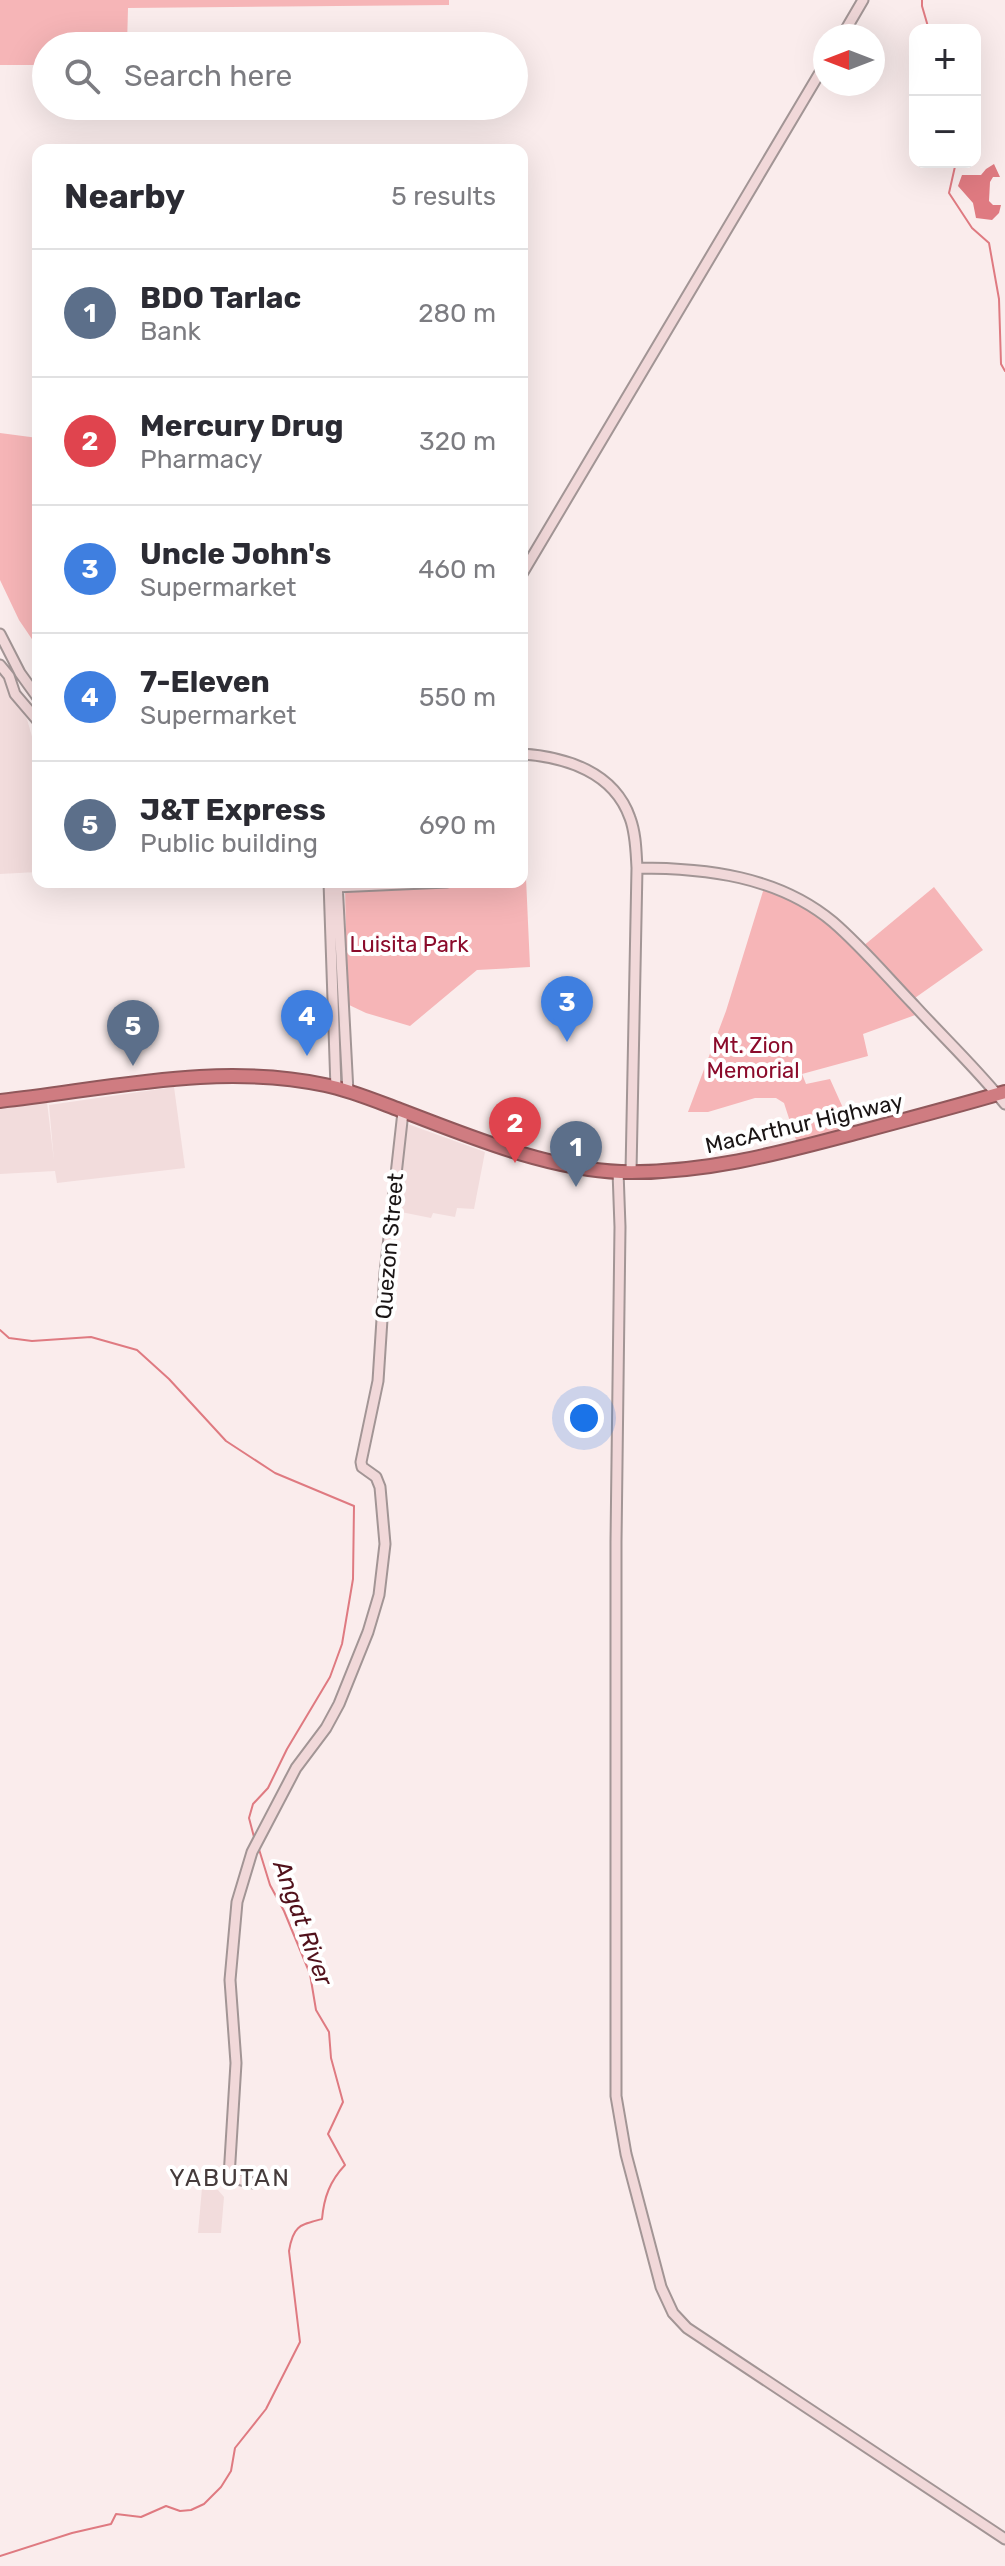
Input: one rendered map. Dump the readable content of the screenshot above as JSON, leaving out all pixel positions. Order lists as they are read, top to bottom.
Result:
{
  "streets": {
    "highway": ["MacArthur Highway"],
    "street": ["Quezon Street"]
  },
  "crossings": [
    ["MacArthur Highway", "Quezon Street"]
  ],
  "districts": ["YABUTAN"],
  "water": ["Angat River"],
  "parks": ["Luisita Park", "Mt. Zion Memorial"],
  "north": "left",
  "page": {
    "map_buttons": ["+", "−"],
    "search": "Search here",
    "heading": ["Nearby", "5 results"],
    "list": [
      {
        "mark": "1",
        "name": "BDO Tarlac",
        "note": "Bank",
        "value": "280 m"
      },
      {
        "mark": "2",
        "name": "Mercury Drug",
        "note": "Pharmacy",
        "value": "320 m"
      },
      {
        "mark": "3",
        "name": "Uncle John's",
        "note": "Supermarket",
        "value": "460 m"
      },
      {
        "mark": "4",
        "name": "7-Eleven",
        "note": "Supermarket",
        "value": "550 m"
      },
      {
        "mark": "5",
        "name": "J&T Express",
        "note": "Public building",
        "value": "690 m"
      }
    ],
    "pins": [
      "3",
      "4",
      "5",
      "2",
      "1"
    ]
  }
}
